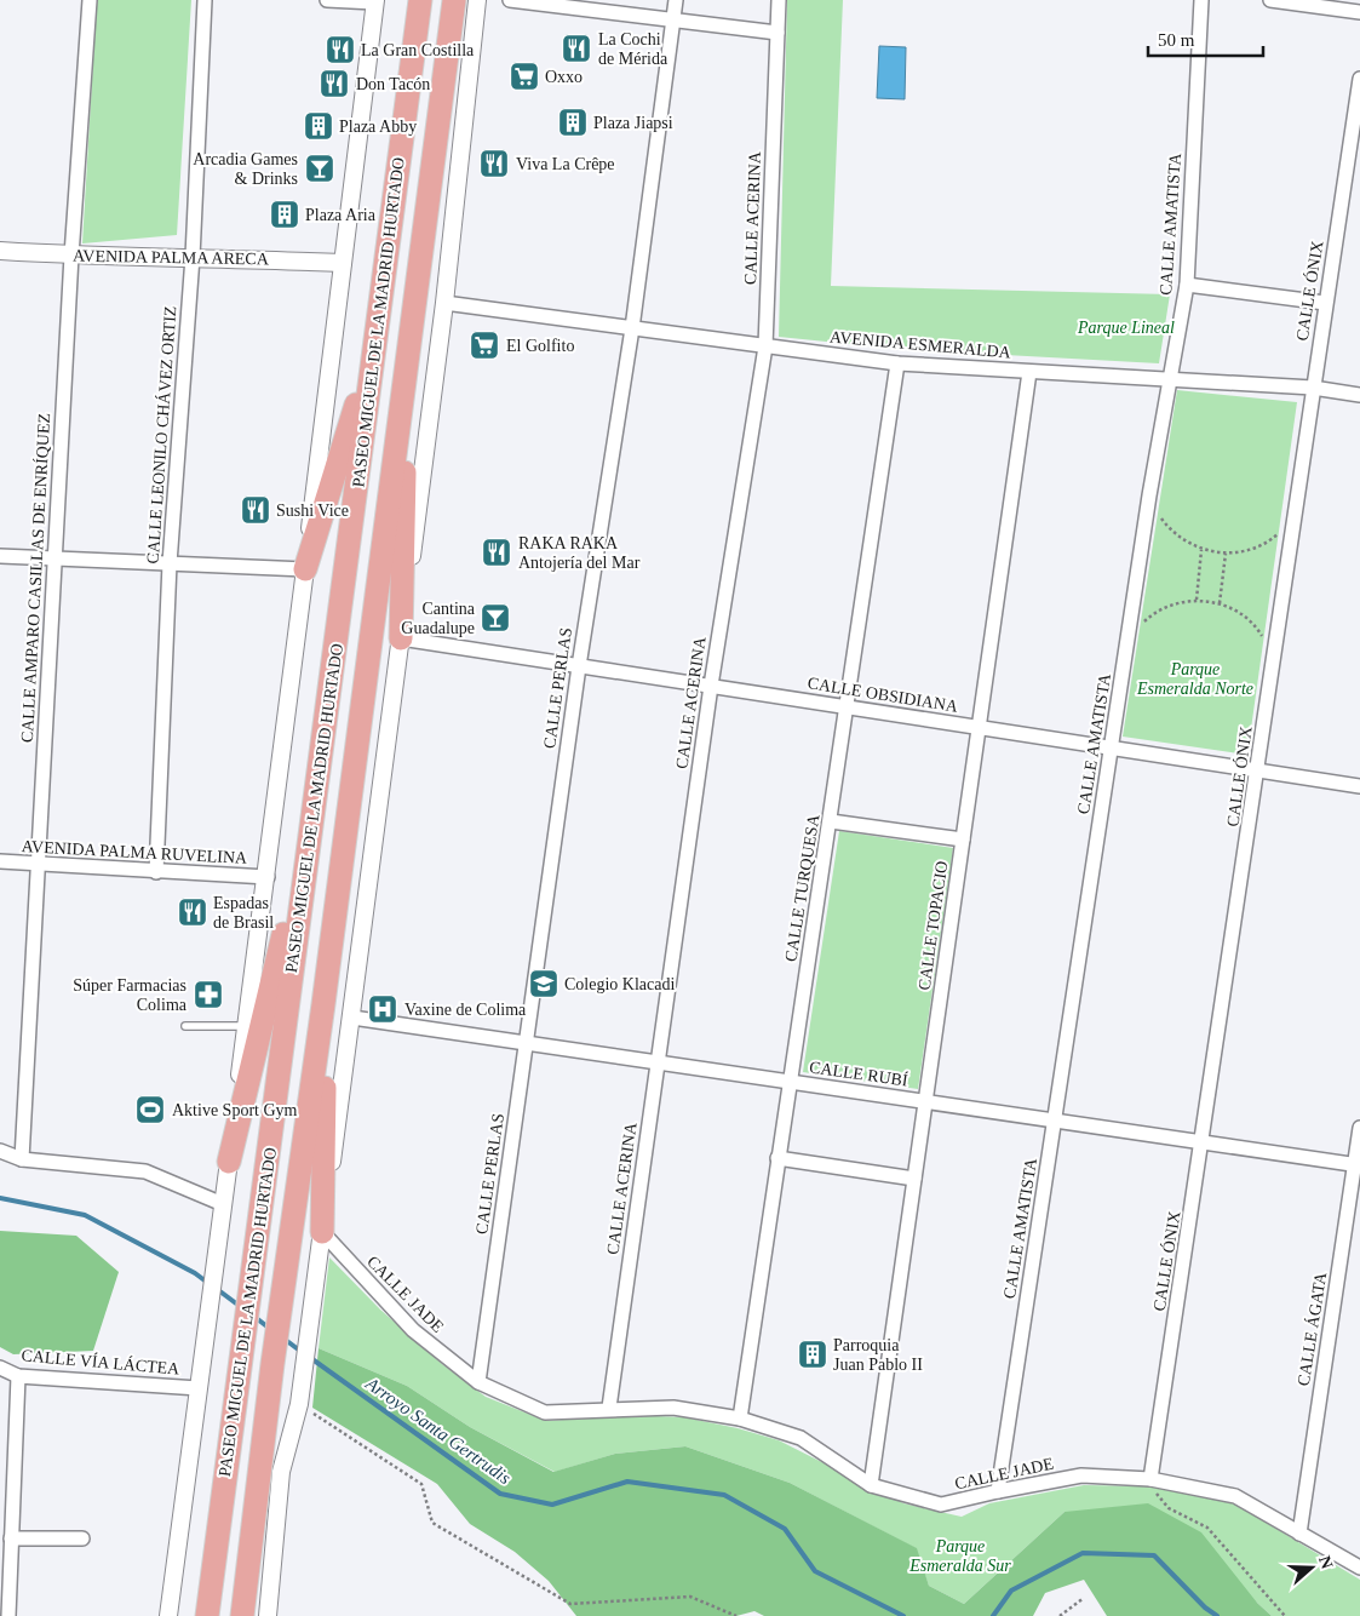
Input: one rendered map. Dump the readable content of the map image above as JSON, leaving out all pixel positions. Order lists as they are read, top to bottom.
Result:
{
  "streets": {
    "highway": ["PASEO MIGUEL DE LA MADRID HURTADO"],
    "street": [
      "CALLE ACERINA",
      "CALLE AMATISTA",
      "AVENIDA PALMA ARECA",
      "CALLE ÓNIX",
      "AVENIDA ESMERALDA",
      "CALLE LEONILO CHÁVEZ ORTIZ",
      "CALLE AMPARO CASILLAS DE ENRÍQUEZ",
      "CALLE PERLAS",
      "CALLE OBSIDIANA",
      "AVENIDA PALMA RUVELINA",
      "CALLE TURQUESA",
      "CALLE TOPACIO",
      "CALLE RUBÍ",
      "CALLE JADE",
      "CALLE ÁGATA",
      "CALLE VÍA LÁCTEA"
    ]
  },
  "crossings": [
    ["CALLE ACERINA", "AVENIDA ESMERALDA"],
    ["CALLE ACERINA", "CALLE OBSIDIANA"],
    ["CALLE ACERINA", "CALLE RUBÍ"],
    ["CALLE ACERINA", "CALLE JADE"],
    ["CALLE AMATISTA", "CALLE ÓNIX"],
    ["CALLE AMATISTA", "AVENIDA ESMERALDA"],
    ["CALLE AMATISTA", "CALLE OBSIDIANA"],
    ["CALLE AMATISTA", "CALLE RUBÍ"],
    ["CALLE AMATISTA", "CALLE JADE"],
    ["AVENIDA PALMA ARECA", "CALLE LEONILO CHÁVEZ ORTIZ"],
    ["AVENIDA PALMA ARECA", "CALLE AMPARO CASILLAS DE ENRÍQUEZ"],
    ["CALLE ÓNIX", "AVENIDA ESMERALDA"],
    ["CALLE ÓNIX", "CALLE OBSIDIANA"],
    ["CALLE ÓNIX", "CALLE RUBÍ"],
    ["CALLE ÓNIX", "CALLE JADE"],
    ["AVENIDA ESMERALDA", "CALLE PERLAS"],
    ["AVENIDA ESMERALDA", "CALLE TURQUESA"],
    ["AVENIDA ESMERALDA", "CALLE TOPACIO"],
    ["CALLE LEONILO CHÁVEZ ORTIZ", "AVENIDA PALMA RUVELINA"],
    ["CALLE AMPARO CASILLAS DE ENRÍQUEZ", "AVENIDA PALMA RUVELINA"],
    ["CALLE PERLAS", "CALLE OBSIDIANA"],
    ["CALLE PERLAS", "CALLE RUBÍ"],
    ["CALLE PERLAS", "CALLE JADE"],
    ["CALLE OBSIDIANA", "CALLE TURQUESA"],
    ["CALLE OBSIDIANA", "CALLE TOPACIO"],
    ["CALLE TURQUESA", "CALLE RUBÍ"],
    ["CALLE TURQUESA", "CALLE JADE"],
    ["CALLE TOPACIO", "CALLE RUBÍ"],
    ["CALLE TOPACIO", "CALLE JADE"],
    ["CALLE RUBÍ", "CALLE ÁGATA"],
    ["CALLE JADE", "CALLE ÁGATA"]
  ],
  "water": ["Arroyo Santa Gertrudis"],
  "parks": ["Parque Lineal", "Parque Esmeralda Norte", "Parque Esmeralda Sur"],
  "places": {
    "restaurant": [
      "La Cochi de Mérida",
      "La Gran Costilla",
      "Don Tacón",
      "Viva La Crêpe",
      "Sushi Vice",
      "RAKA RAKA Antojería del Mar",
      "Espadas de Brasil"
    ],
    "supermarket": ["Oxxo", "El Golfito"],
    "building": [
      "Plaza Jiapsi",
      "Plaza Abby",
      "Plaza Aria",
      "Parroquia Juan Pablo II"
    ],
    "bar": ["Arcadia Games & Drinks", "Cantina Guadalupe"],
    "school or university": ["Colegio Klacadi"],
    "pharmacy": ["Súper Farmacias Colima"],
    "hospital": ["Vaxine de Colima"],
    "sports": ["Aktive Sport Gym"]
  },
  "scale_bar": "50 m",
  "north": "right"
}
